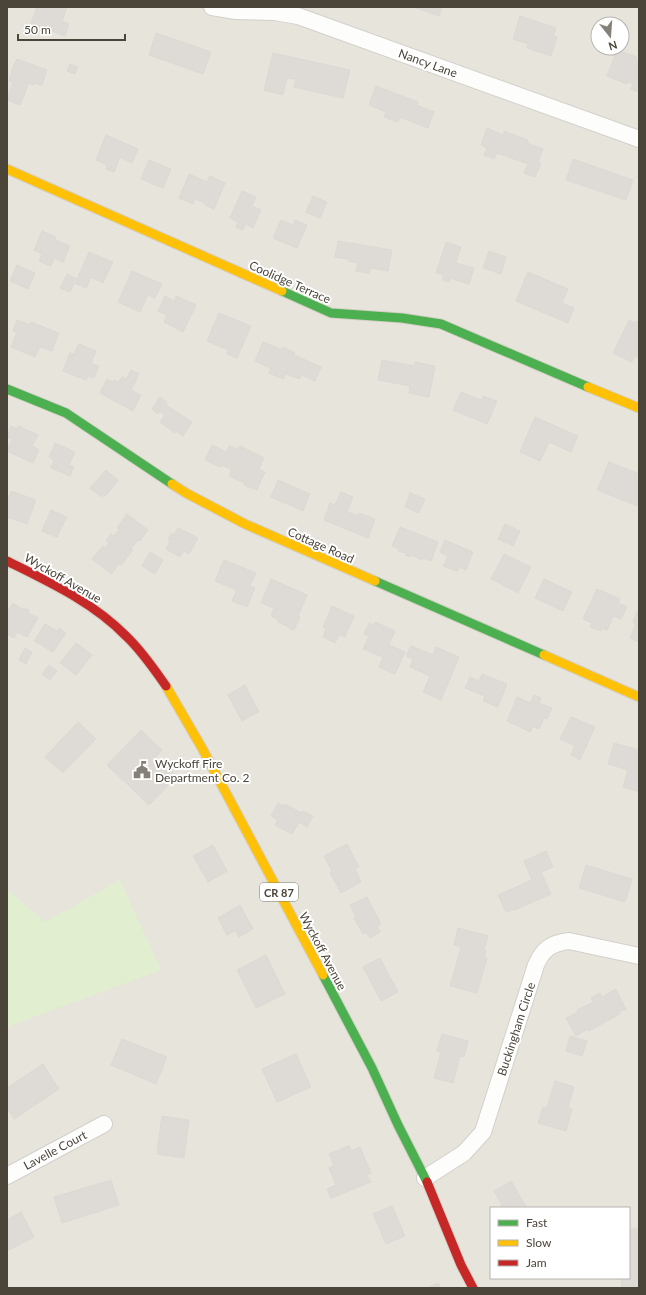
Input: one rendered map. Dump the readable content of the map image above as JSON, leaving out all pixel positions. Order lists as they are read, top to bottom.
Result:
{
  "streets": {
    "street": [
      "Nancy Lane",
      "Coolidge Terrace",
      "Cottage Road",
      "Wyckoff Avenue",
      "CR 87",
      "Buckingham Circle",
      "Lavelle Court"
    ]
  },
  "crossings": [
    ["Wyckoff Avenue", "Buckingham Circle"]
  ],
  "places": {
    "public building": ["Wyckoff Fire Department Co. 2"]
  },
  "legend": ["Fast", "Slow", "Jam"],
  "scale_bar": "50 m",
  "north": "bottom"
}
